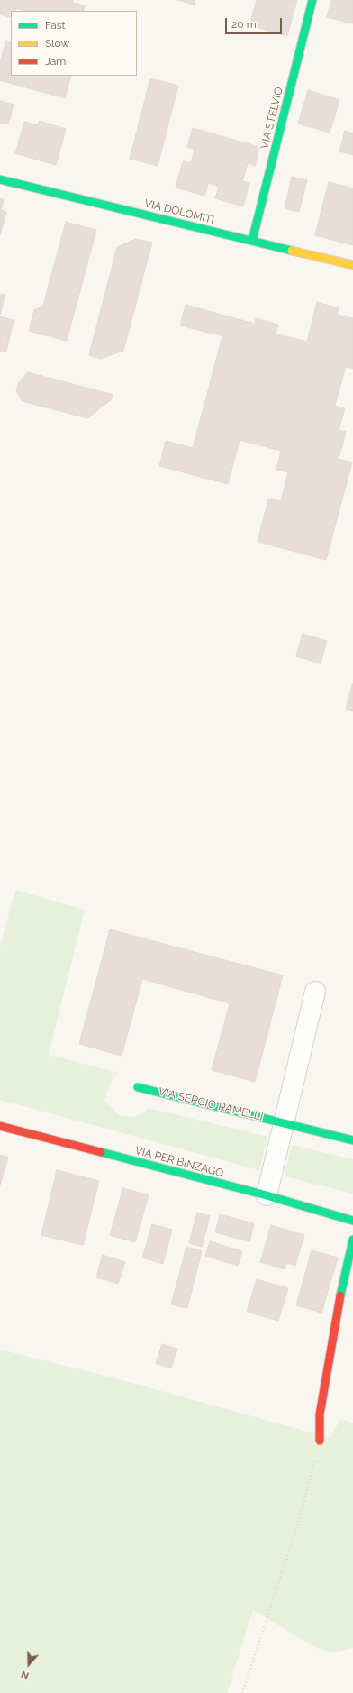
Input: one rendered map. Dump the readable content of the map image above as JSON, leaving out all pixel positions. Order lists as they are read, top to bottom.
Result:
{
  "streets": {
    "street": [
      "VIA STELVIO",
      "VIA DOLOMITI",
      "VIA SERGIO RAMELLI",
      "VIA PER BINZAGO"
    ]
  },
  "crossings": [
    ["VIA STELVIO", "VIA DOLOMITI"]
  ],
  "legend": ["Fast", "Slow", "Jam"],
  "scale_bar": "20 m",
  "north": "bottom"
}
